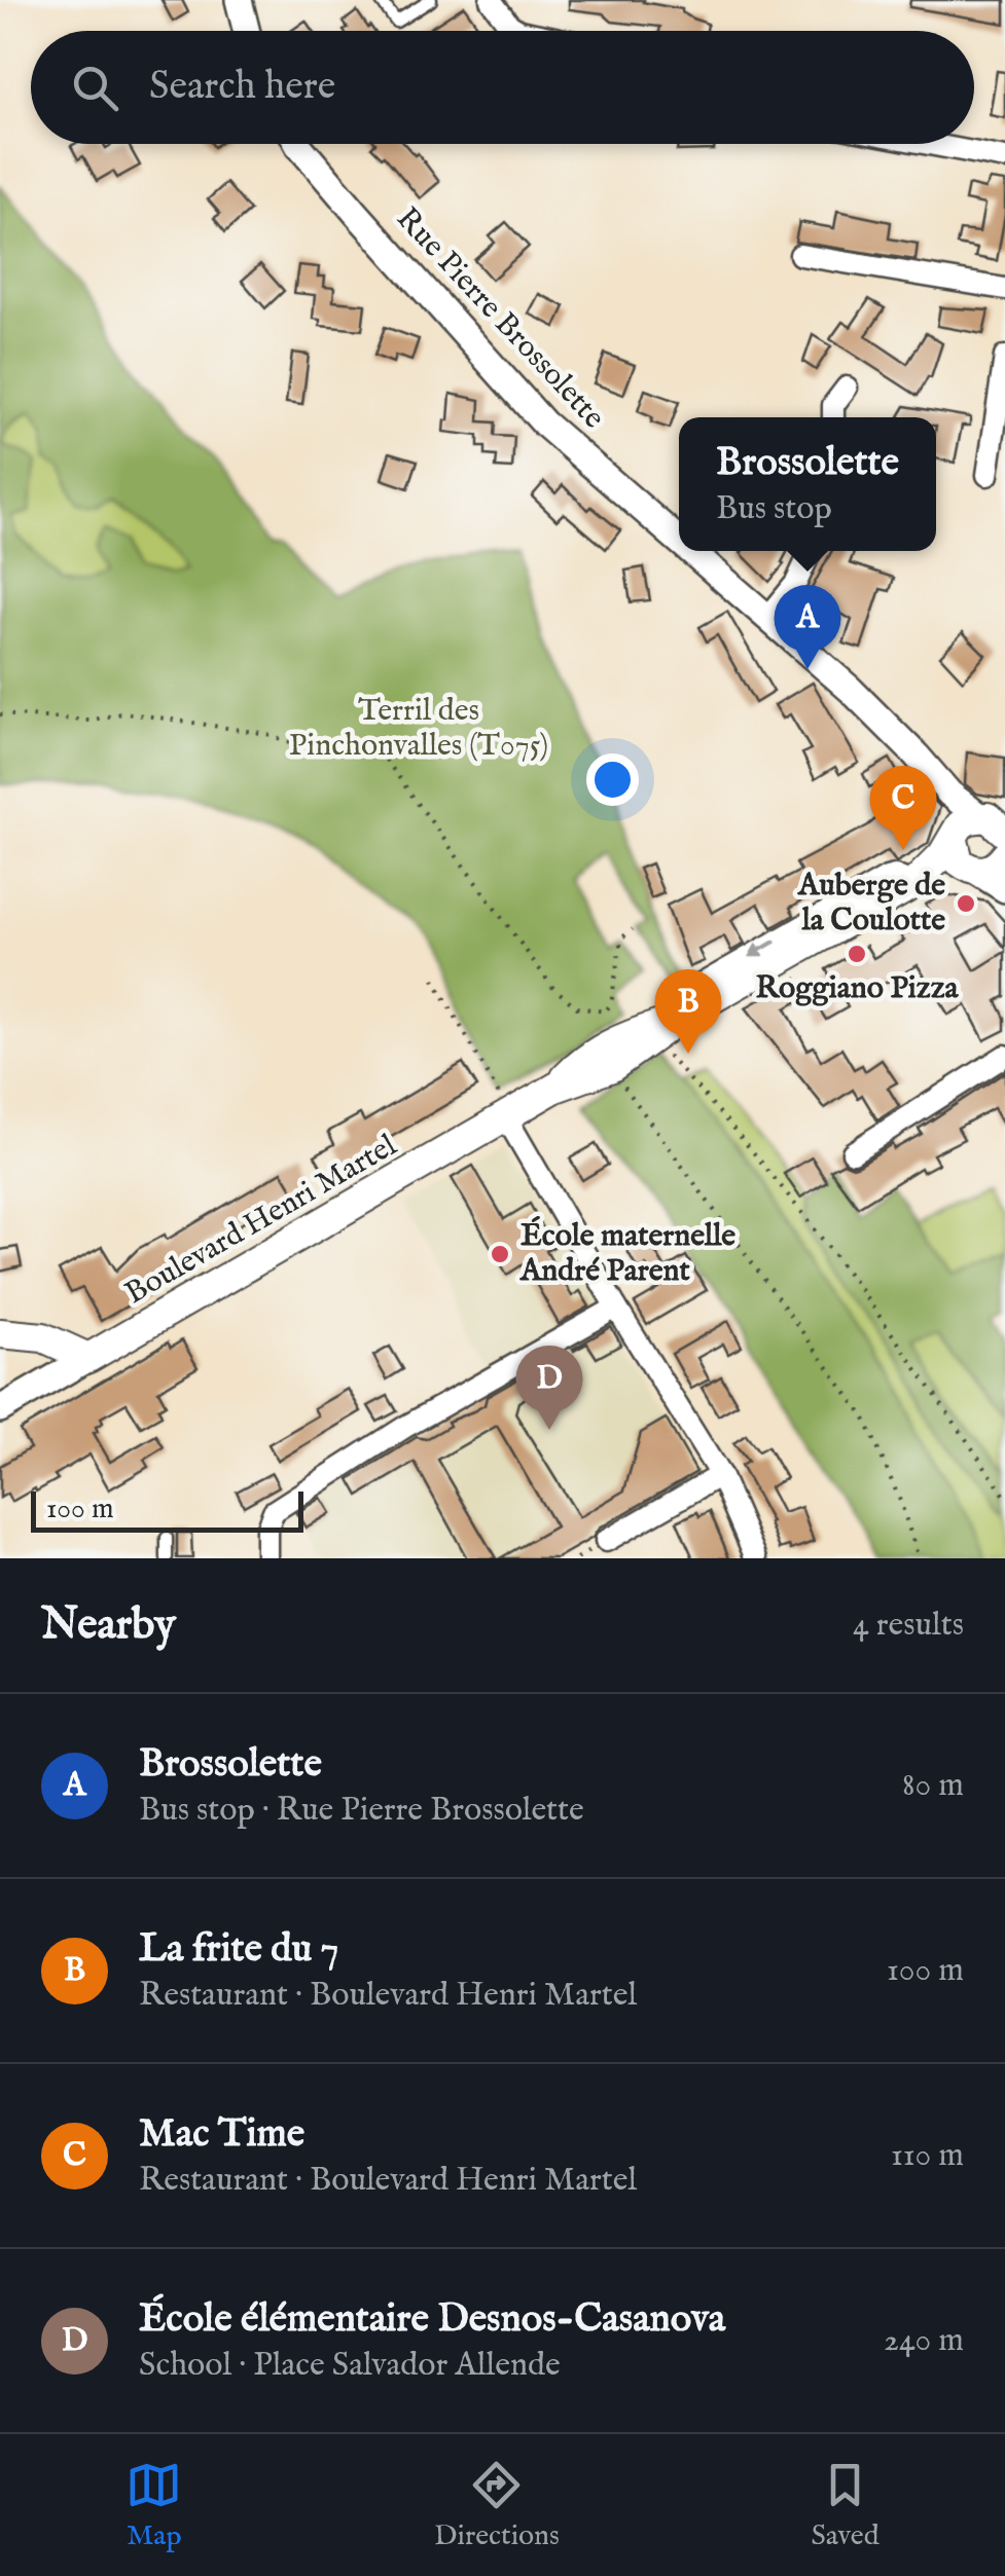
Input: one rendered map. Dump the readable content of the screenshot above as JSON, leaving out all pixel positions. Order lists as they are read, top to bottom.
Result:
{
  "streets": {
    "main road": ["Boulevard Henri Martel"],
    "street": ["Rue Pierre Brossolette"]
  },
  "crossings": [
    ["Rue Pierre Brossolette", "Boulevard Henri Martel"]
  ],
  "parks": ["Terril des Pinchonvalles (T075)"],
  "places": ["Auberge de la Coulotte", "Roggiano Pizza", "École maternelle André Parent"],
  "scale_bar": "100 m",
  "page": {
    "search": "Search here",
    "popup": ["Brossolette", "Bus stop"],
    "pins": [
      "A",
      "C",
      "B",
      "D"
    ],
    "scale": "100 m",
    "heading": ["Nearby", "4 results"],
    "list": [
      {
        "mark": "A",
        "name": "Brossolette",
        "note": "Bus stop · Rue Pierre Brossolette",
        "value": "80 m"
      },
      {
        "mark": "B",
        "name": "La frite du 7",
        "note": "Restaurant · Boulevard Henri Martel",
        "value": "100 m"
      },
      {
        "mark": "C",
        "name": "Mac Time",
        "note": "Restaurant · Boulevard Henri Martel",
        "value": "110 m"
      },
      {
        "mark": "D",
        "name": "École élémentaire Desnos-Casanova",
        "note": "School · Place Salvador Allende",
        "value": "240 m"
      }
    ],
    "nav": ["Map", "Directions", "Saved"]
  }
}
